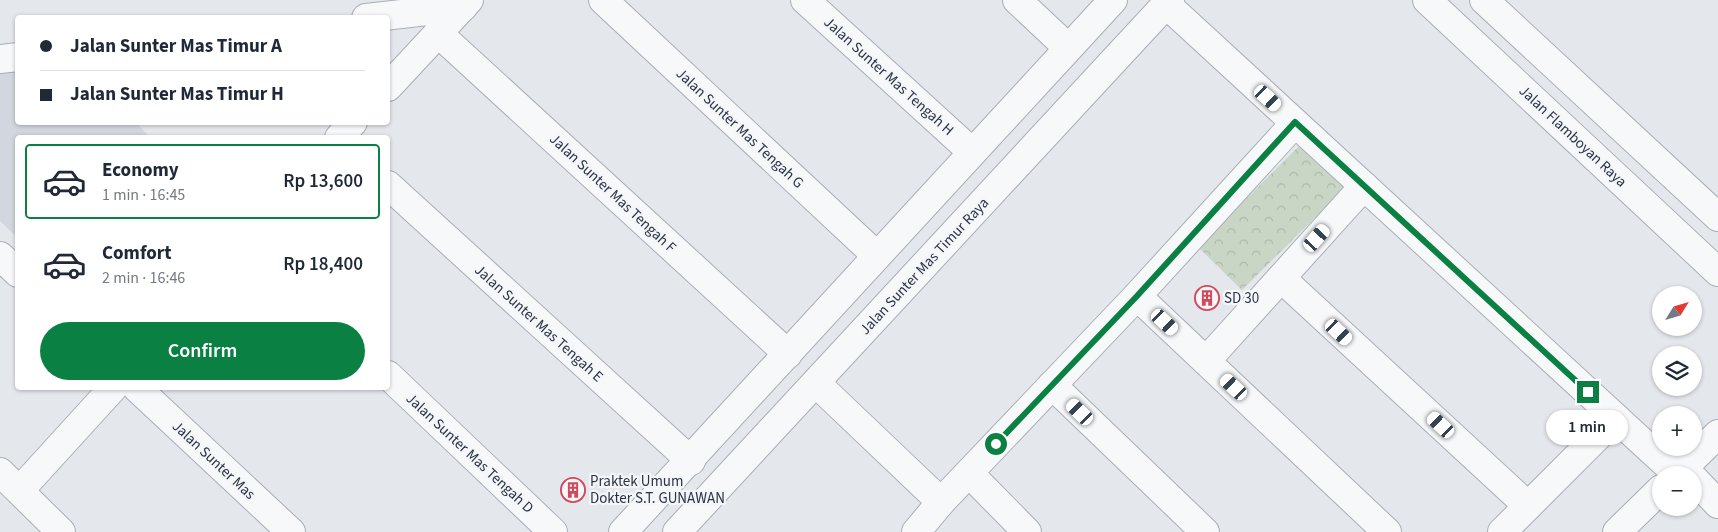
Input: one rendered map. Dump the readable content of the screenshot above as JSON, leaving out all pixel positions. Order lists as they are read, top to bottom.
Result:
{
  "streets": {
    "street": [
      "Jalan Sunter Mas Tengah H",
      "Jalan Sunter Mas Tengah G",
      "Jalan Flamboyan Raya",
      "Jalan Sunter Mas Tengah F",
      "Jalan Sunter Mas Timur Raya",
      "Jalan Sunter Mas Tengah E",
      "Jalan Sunter Mas Tengah D",
      "Jalan Sunter Mas"
    ]
  },
  "places": {
    "building": ["SD 30", "Praktek Umum Dokter S.T. GUNAWAN"]
  },
  "north": "top right",
  "page": {
    "banner": ["Jalan Sunter Mas Timur A", "Jalan Sunter Mas Timur H"],
    "list": [
      {
        "name": "Economy",
        "note": "1 min · 16:45",
        "value": "Rp 13,600"
      },
      {
        "name": "Comfort",
        "note": "2 min · 16:46",
        "value": "Rp 18,400"
      }
    ],
    "map_buttons": ["+", "−"],
    "buttons": "Confirm",
    "bubble": "1 min"
  }
}
